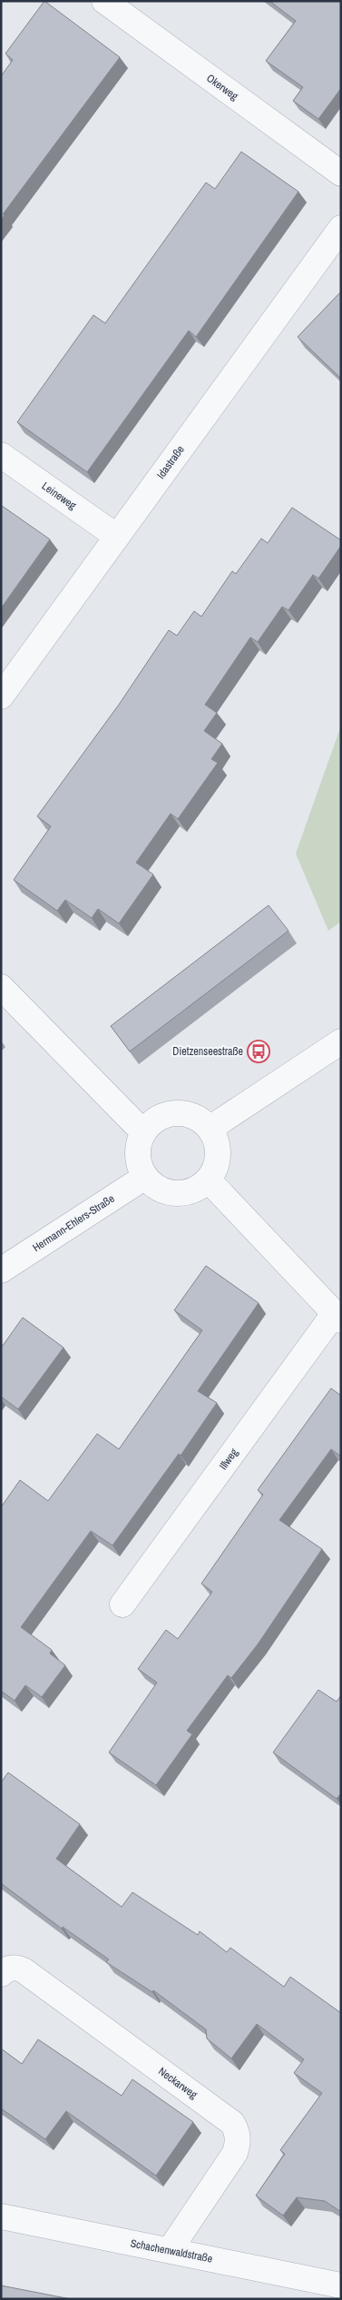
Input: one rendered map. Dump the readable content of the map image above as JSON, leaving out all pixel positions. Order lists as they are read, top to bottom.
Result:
{
  "streets": {
    "street": [
      "Okerweg",
      "Idastraße",
      "Leineweg",
      "Hermann-Ehlers-Straße",
      "Illweg",
      "Neckarweg",
      "Schachenwaldstraße"
    ]
  },
  "crossings": [
    ["Idastraße", "Leineweg"],
    ["Neckarweg", "Schachenwaldstraße"]
  ],
  "places": {
    "bus stop": ["Dietzenseestraße"]
  }
}
